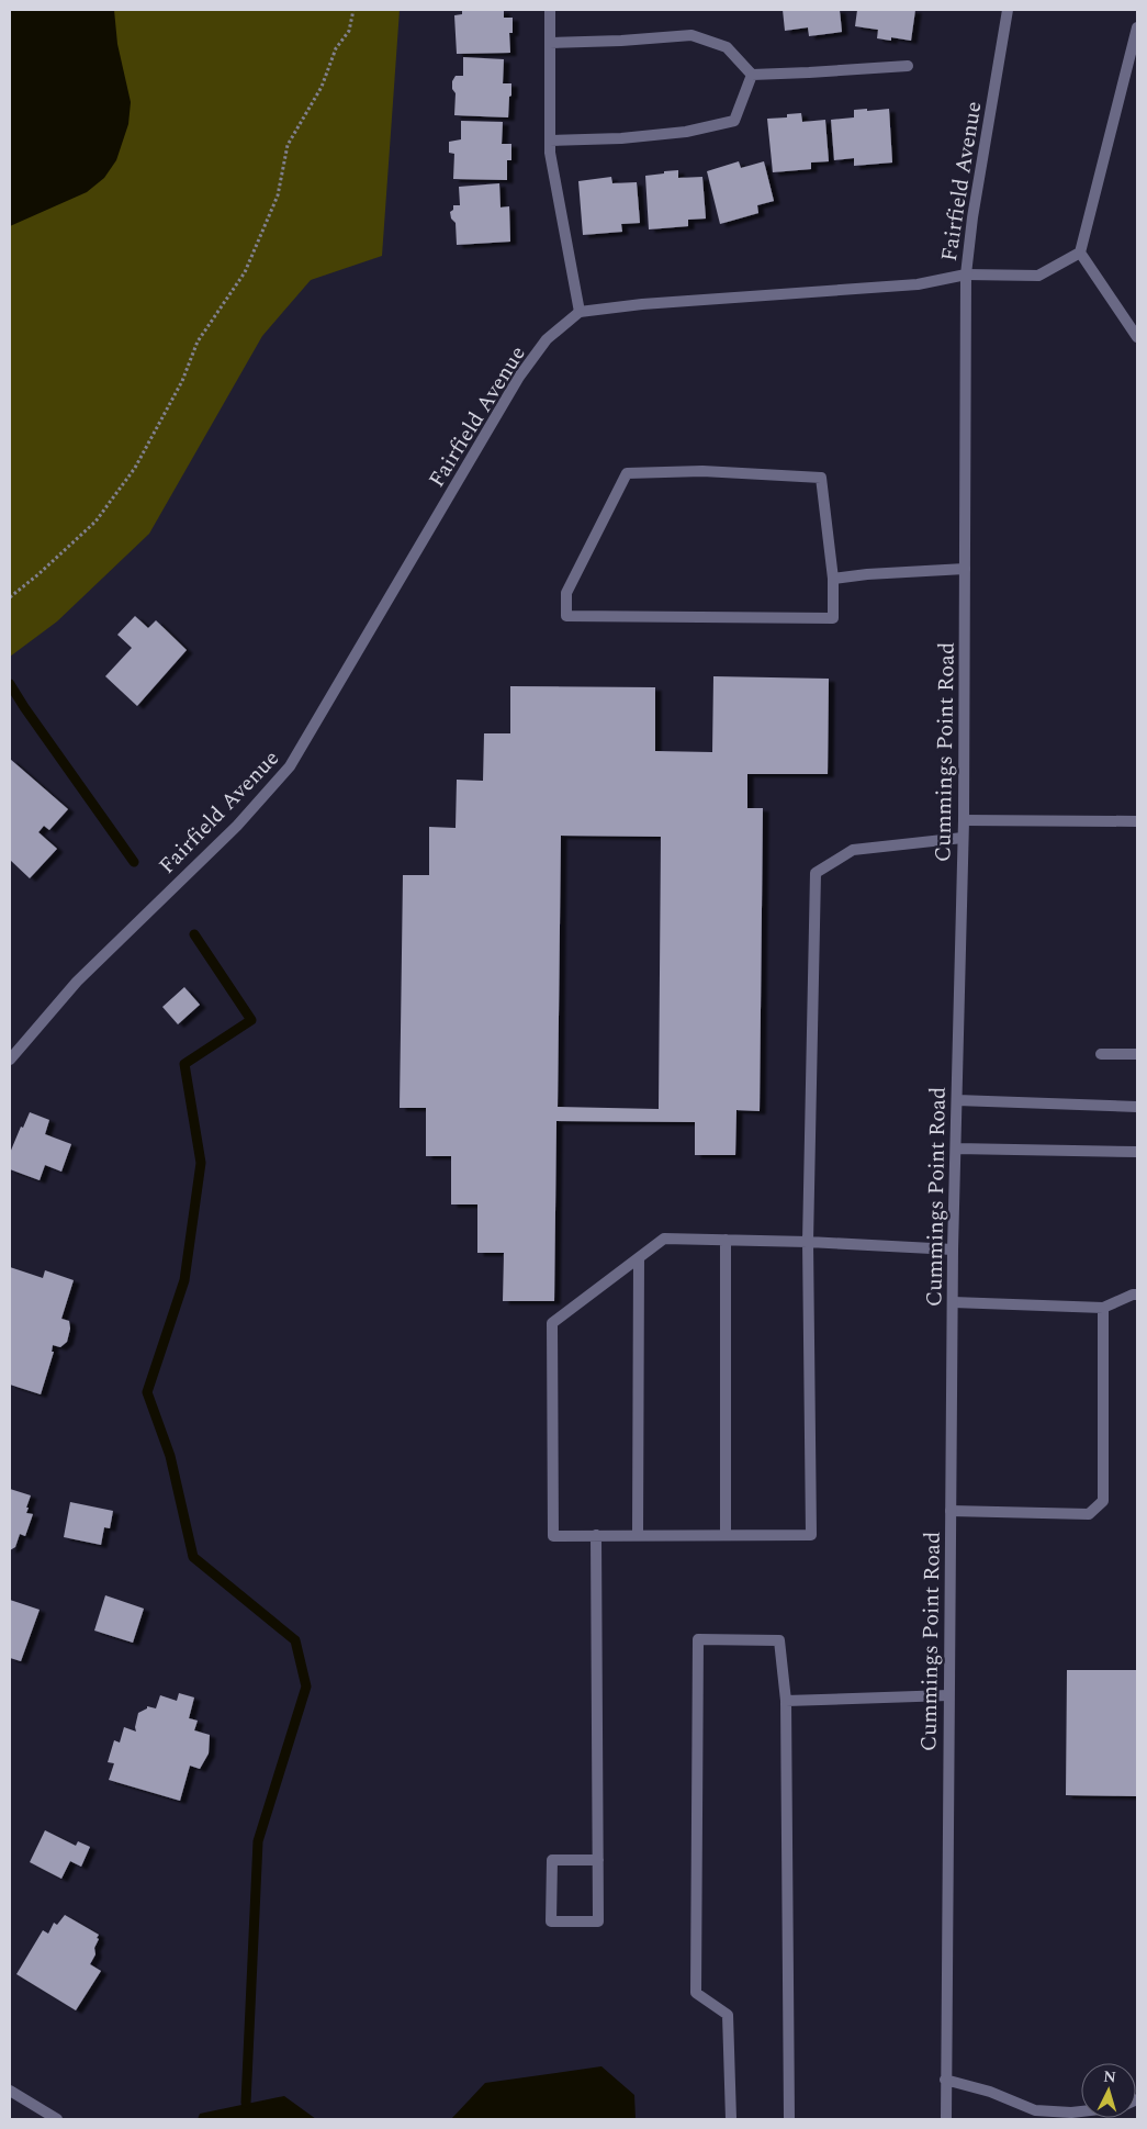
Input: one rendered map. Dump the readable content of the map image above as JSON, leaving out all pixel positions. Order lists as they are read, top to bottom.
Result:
{
  "streets": {
    "street": ["Fairfield Avenue", "Cummings Point Road"]
  },
  "crossings": [
    ["Fairfield Avenue", "Cummings Point Road"]
  ],
  "north": "top"
}
